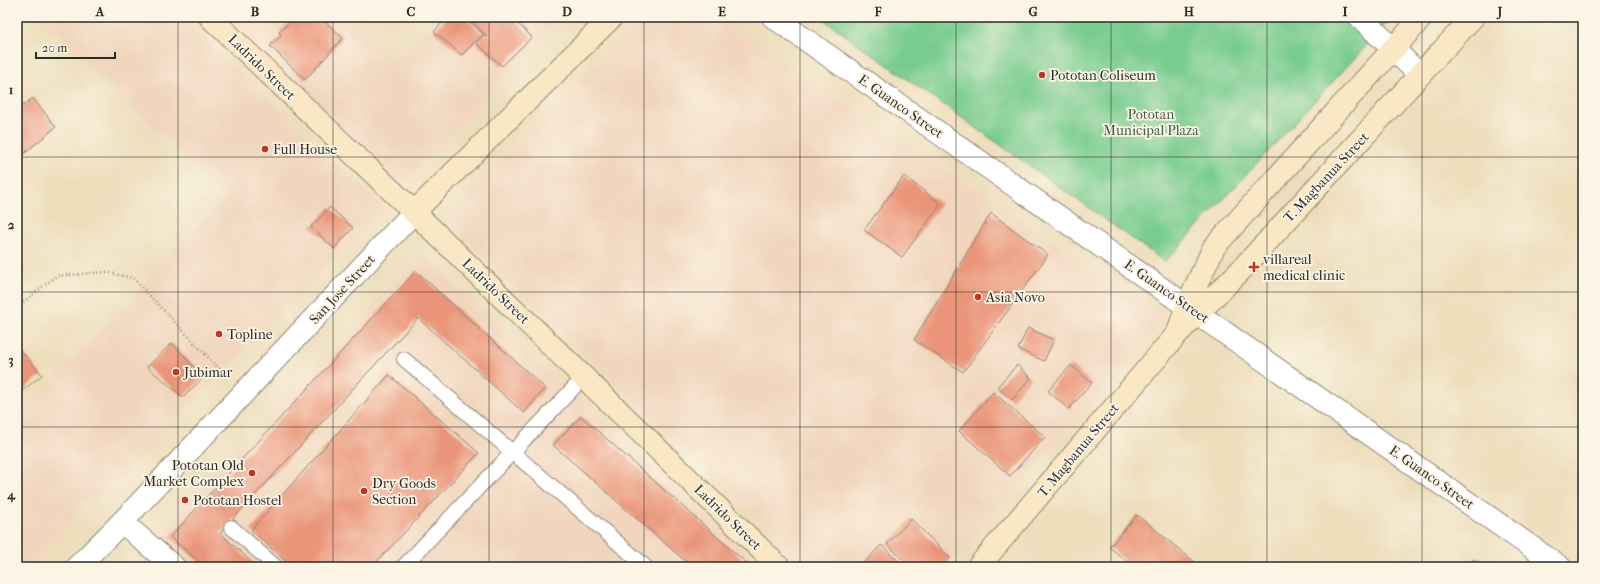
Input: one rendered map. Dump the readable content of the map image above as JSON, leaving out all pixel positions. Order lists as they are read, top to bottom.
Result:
{
  "streets": {
    "main road": ["Ladrido Street", "T. Magbanua Street", "San Jose Street"],
    "street": ["E. Guanco Street"]
  },
  "crossings": [
    ["Ladrido Street", "San Jose Street"],
    ["E. Guanco Street", "T. Magbanua Street"]
  ],
  "parks": ["Pototan Municipal Plaza"],
  "places": {
    "other": [
      "Pototan Coliseum",
      "Full House",
      "Asia Novo",
      "Topline",
      "Jubimar",
      "Pototan Old Market Complex",
      "Dry Goods Section",
      "Pototan Hostel"
    ],
    "health": ["villareal medical clinic"]
  },
  "scale_bar": "20 m",
  "grid": {
    "columns": [
      "A",
      "B",
      "C",
      "D",
      "E",
      "F",
      "G",
      "H",
      "I",
      "J"
    ],
    "rows": [
      "1",
      "2",
      "3",
      "4"
    ]
  }
}
